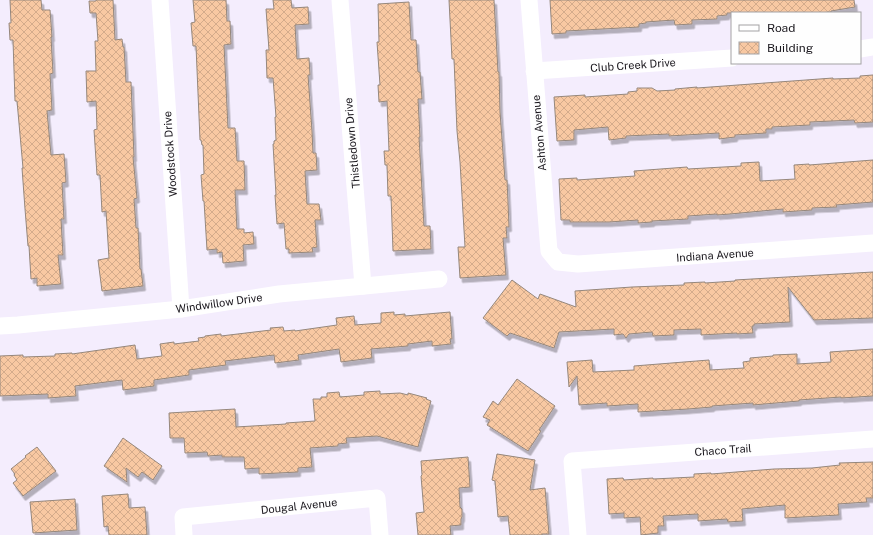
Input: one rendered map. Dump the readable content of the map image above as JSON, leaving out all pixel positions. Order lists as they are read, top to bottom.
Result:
{
  "streets": {
    "street": [
      "Club Creek Drive",
      "Ashton Avenue",
      "Thistledown Drive",
      "Woodstock Drive",
      "Indiana Avenue",
      "Windwillow Drive",
      "Chaco Trail",
      "Dougal Avenue"
    ]
  },
  "crossings": [
    ["Club Creek Drive", "Ashton Avenue"],
    ["Ashton Avenue", "Indiana Avenue"],
    ["Thistledown Drive", "Windwillow Drive"],
    ["Woodstock Drive", "Windwillow Drive"]
  ],
  "legend": ["Road", "Building"]
}
